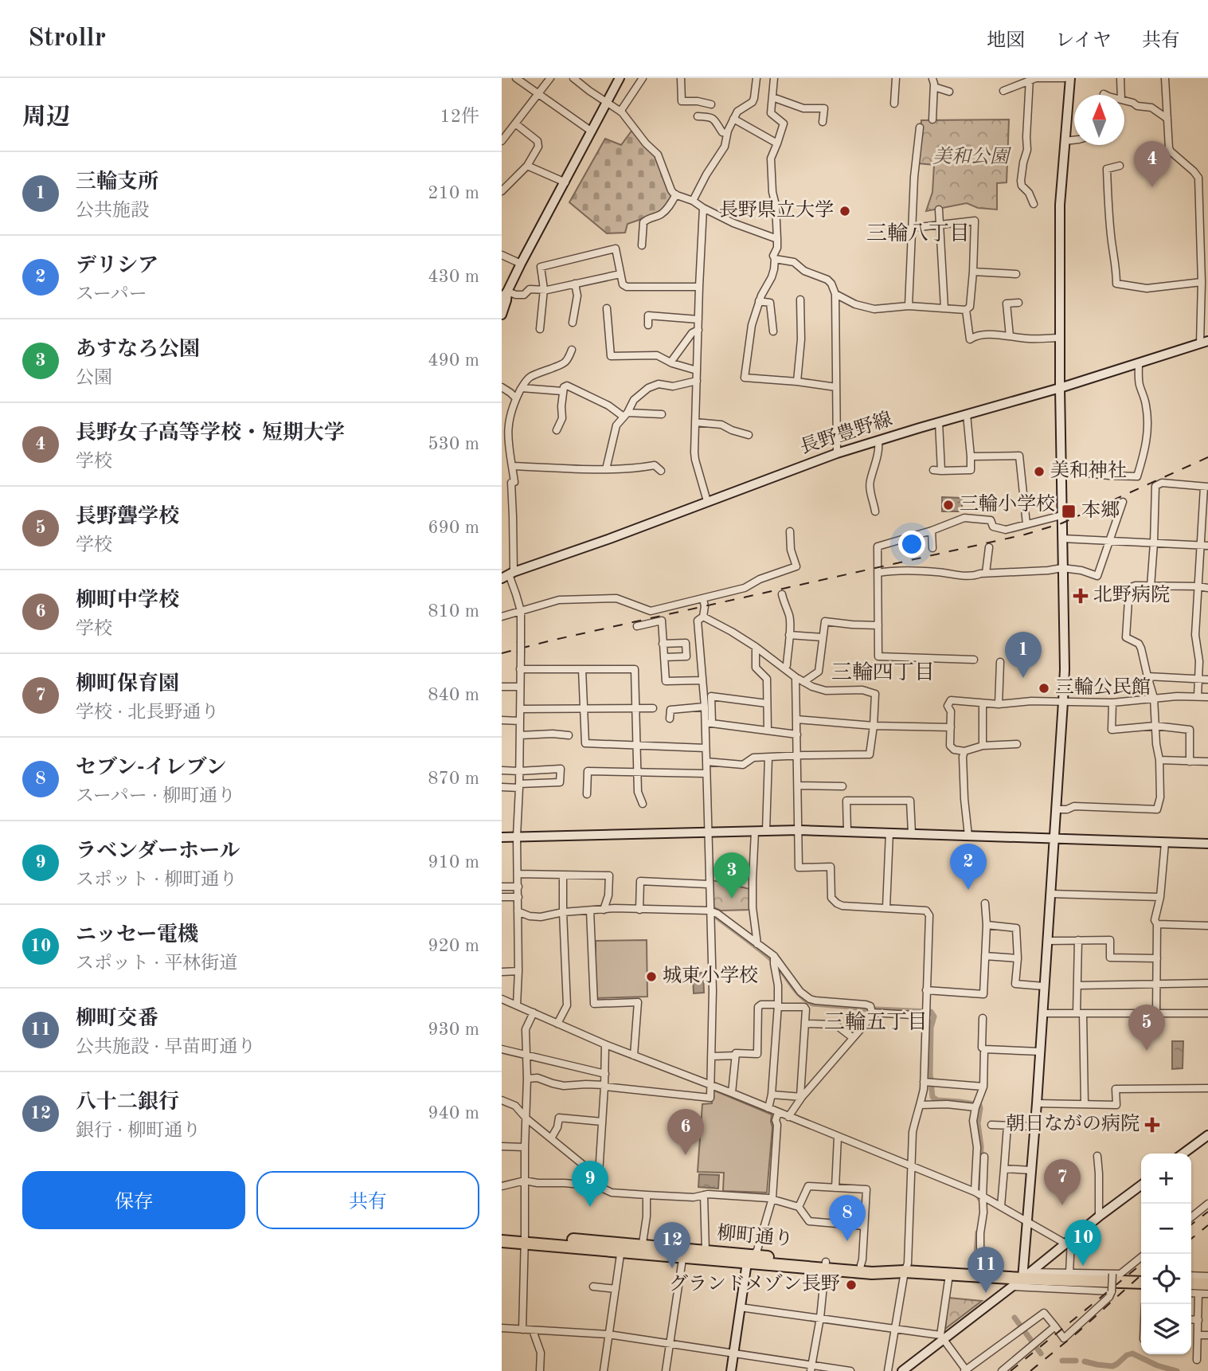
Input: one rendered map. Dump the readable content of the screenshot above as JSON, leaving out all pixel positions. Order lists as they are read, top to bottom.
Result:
{
  "streets": {
    "highway": ["柳町通り"],
    "street": ["長野豊野線"]
  },
  "districts": ["三輪八丁目", "三輪四丁目", "三輪五丁目"],
  "parks": ["美和公園"],
  "places": {
    "other": [
      "長野県立大学",
      "美和神社",
      "三輪小学校",
      "三輪公民館",
      "城東小学校",
      "グランドメゾン長野"
    ],
    "transit": ["本郷"],
    "health": ["北野病院", "朝日ながの病院"]
  },
  "north": "top",
  "page": {
    "header": "Strollr",
    "nav": ["地図", "レイヤ", "共有"],
    "heading": ["周辺", "12件"],
    "pins": [
      "4",
      "1",
      "2",
      "3",
      "5",
      "6",
      "7",
      "9",
      "8",
      "10",
      "12",
      "11"
    ],
    "list": [
      {
        "mark": "1",
        "name": "三輪支所",
        "note": "公共施設",
        "value": "210 m"
      },
      {
        "mark": "2",
        "name": "デリシア",
        "note": "スーパー",
        "value": "430 m"
      },
      {
        "mark": "3",
        "name": "あすなろ公園",
        "note": "公園",
        "value": "490 m"
      },
      {
        "mark": "4",
        "name": "長野女子高等学校・短期大学",
        "note": "学校",
        "value": "530 m"
      },
      {
        "mark": "5",
        "name": "長野聾学校",
        "note": "学校",
        "value": "690 m"
      },
      {
        "mark": "6",
        "name": "柳町中学校",
        "note": "学校",
        "value": "810 m"
      },
      {
        "mark": "7",
        "name": "柳町保育園",
        "note": "学校 · 北長野通り",
        "value": "840 m"
      },
      {
        "mark": "8",
        "name": "セブン-イレブン",
        "note": "スーパー · 柳町通り",
        "value": "870 m"
      },
      {
        "mark": "9",
        "name": "ラベンダーホール",
        "note": "スポット · 柳町通り",
        "value": "910 m"
      },
      {
        "mark": "10",
        "name": "ニッセー電機",
        "note": "スポット · 平林街道",
        "value": "920 m"
      },
      {
        "mark": "11",
        "name": "柳町交番",
        "note": "公共施設 · 早苗町通り",
        "value": "930 m"
      },
      {
        "mark": "12",
        "name": "八十二銀行",
        "note": "銀行 · 柳町通り",
        "value": "940 m"
      }
    ],
    "map_buttons": ["+", "−"],
    "buttons": ["保存", "共有"]
  }
}
